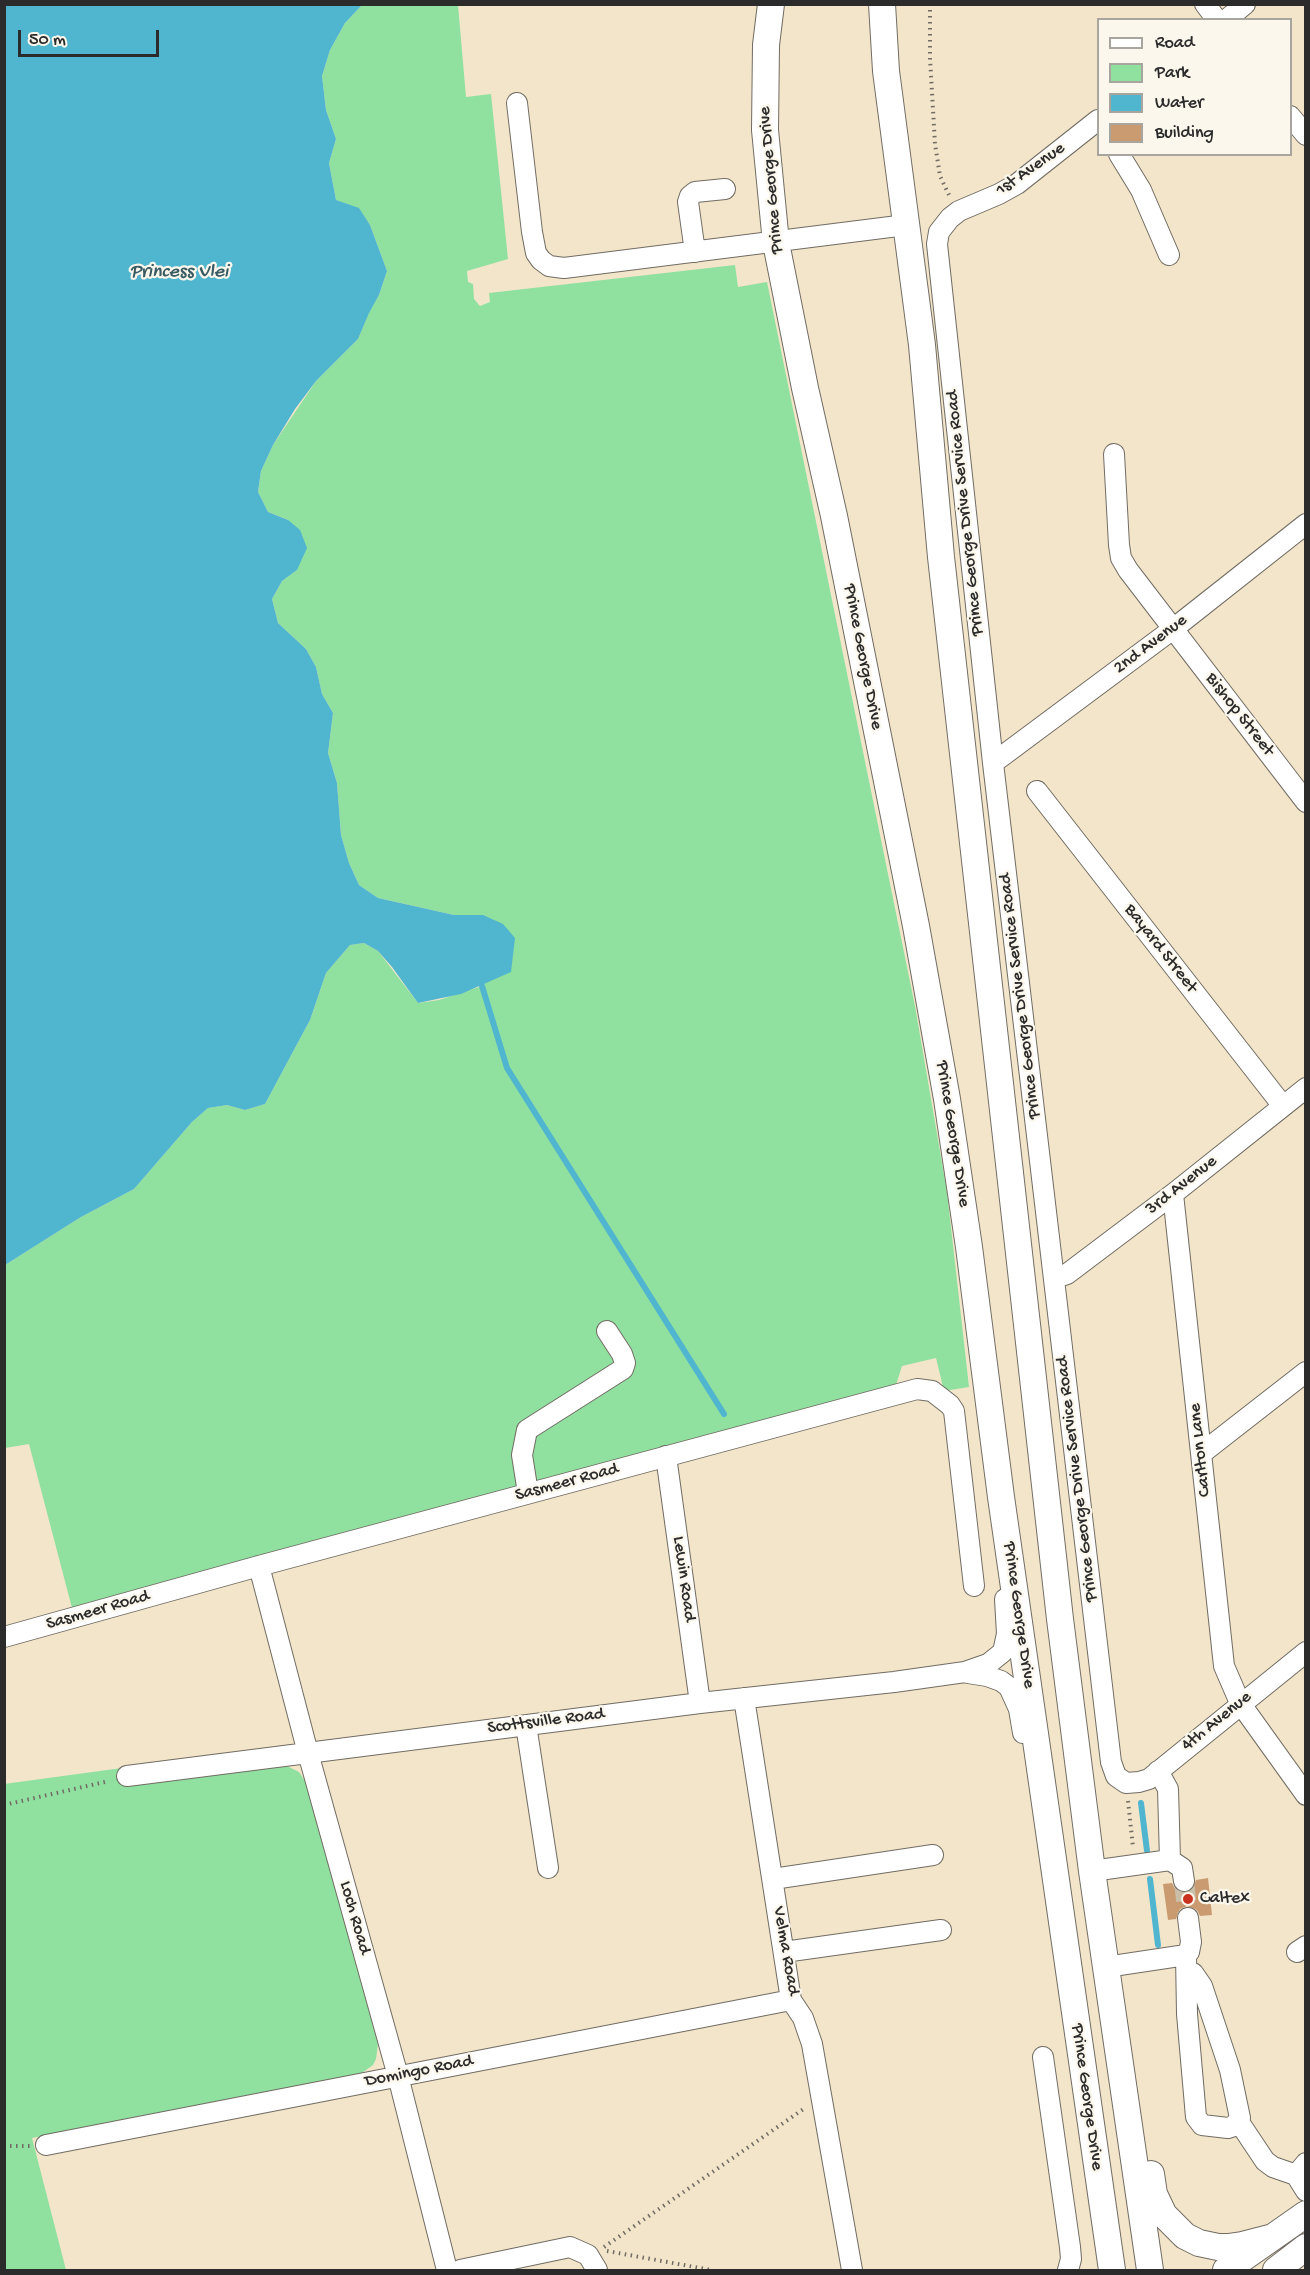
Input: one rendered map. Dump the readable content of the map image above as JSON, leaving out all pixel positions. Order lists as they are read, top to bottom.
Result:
{
  "streets": {
    "main road": ["Prince George Drive"],
    "street": [
      "1st Avenue",
      "Prince George Drive Service Road",
      "2nd Avenue",
      "Bishop Street",
      "Bayard Street",
      "3rd Avenue",
      "Carlton Lane",
      "Sasmeer Road",
      "Lewin Road",
      "Scottsville Road",
      "4th Avenue",
      "Loch Road",
      "Velma Road",
      "Domingo Road"
    ]
  },
  "crossings": [
    ["1st Avenue", "Prince George Drive Service Road"],
    ["Prince George Drive", "Scottsville Road"],
    ["Prince George Drive Service Road", "2nd Avenue"],
    ["Prince George Drive Service Road", "3rd Avenue"],
    ["Prince George Drive Service Road", "4th Avenue"],
    ["2nd Avenue", "Bishop Street"],
    ["Bayard Street", "3rd Avenue"],
    ["3rd Avenue", "Carlton Lane"],
    ["Carlton Lane", "4th Avenue"],
    ["Sasmeer Road", "Lewin Road"],
    ["Sasmeer Road", "Loch Road"],
    ["Lewin Road", "Scottsville Road"],
    ["Scottsville Road", "Loch Road"],
    ["Scottsville Road", "Velma Road"],
    ["Loch Road", "Domingo Road"],
    ["Velma Road", "Domingo Road"]
  ],
  "water": ["Princess Vlei"],
  "places": ["Caltex"],
  "legend": [
    "Road",
    "Park",
    "Water",
    "Building"
  ],
  "scale_bar": "50 m"
}
